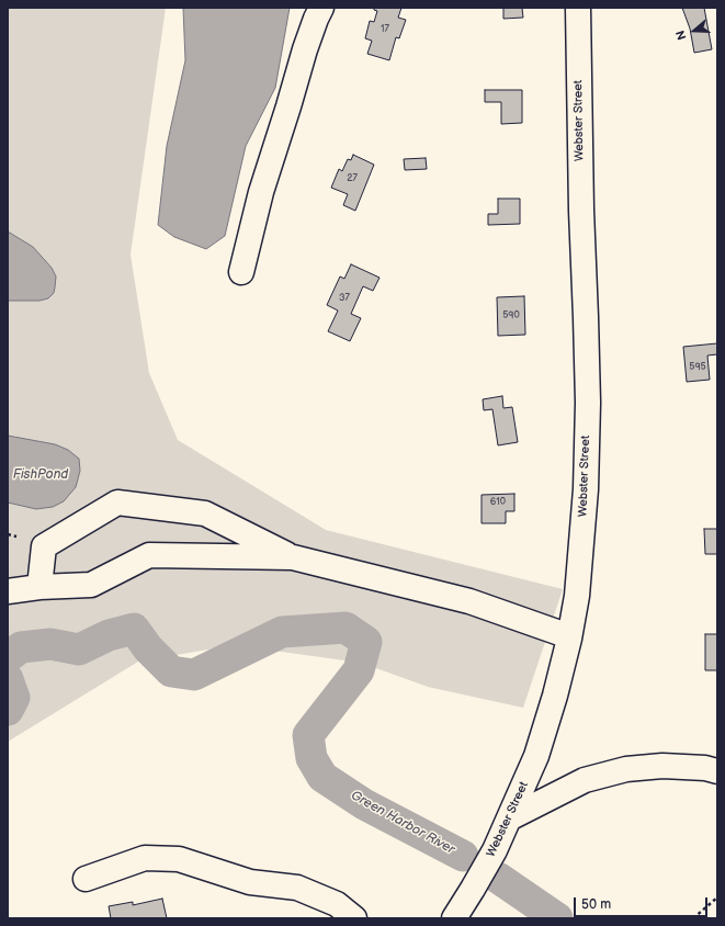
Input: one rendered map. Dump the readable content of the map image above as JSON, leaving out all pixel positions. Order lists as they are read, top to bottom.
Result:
{
  "streets": {
    "street": ["Webster Street"]
  },
  "water": ["FishPond", "Green Harbor River"],
  "house_numbers": [
    "17",
    "27",
    "37",
    "590",
    "595",
    "610"
  ],
  "scale_bar": "50 m",
  "north": "left"
}
